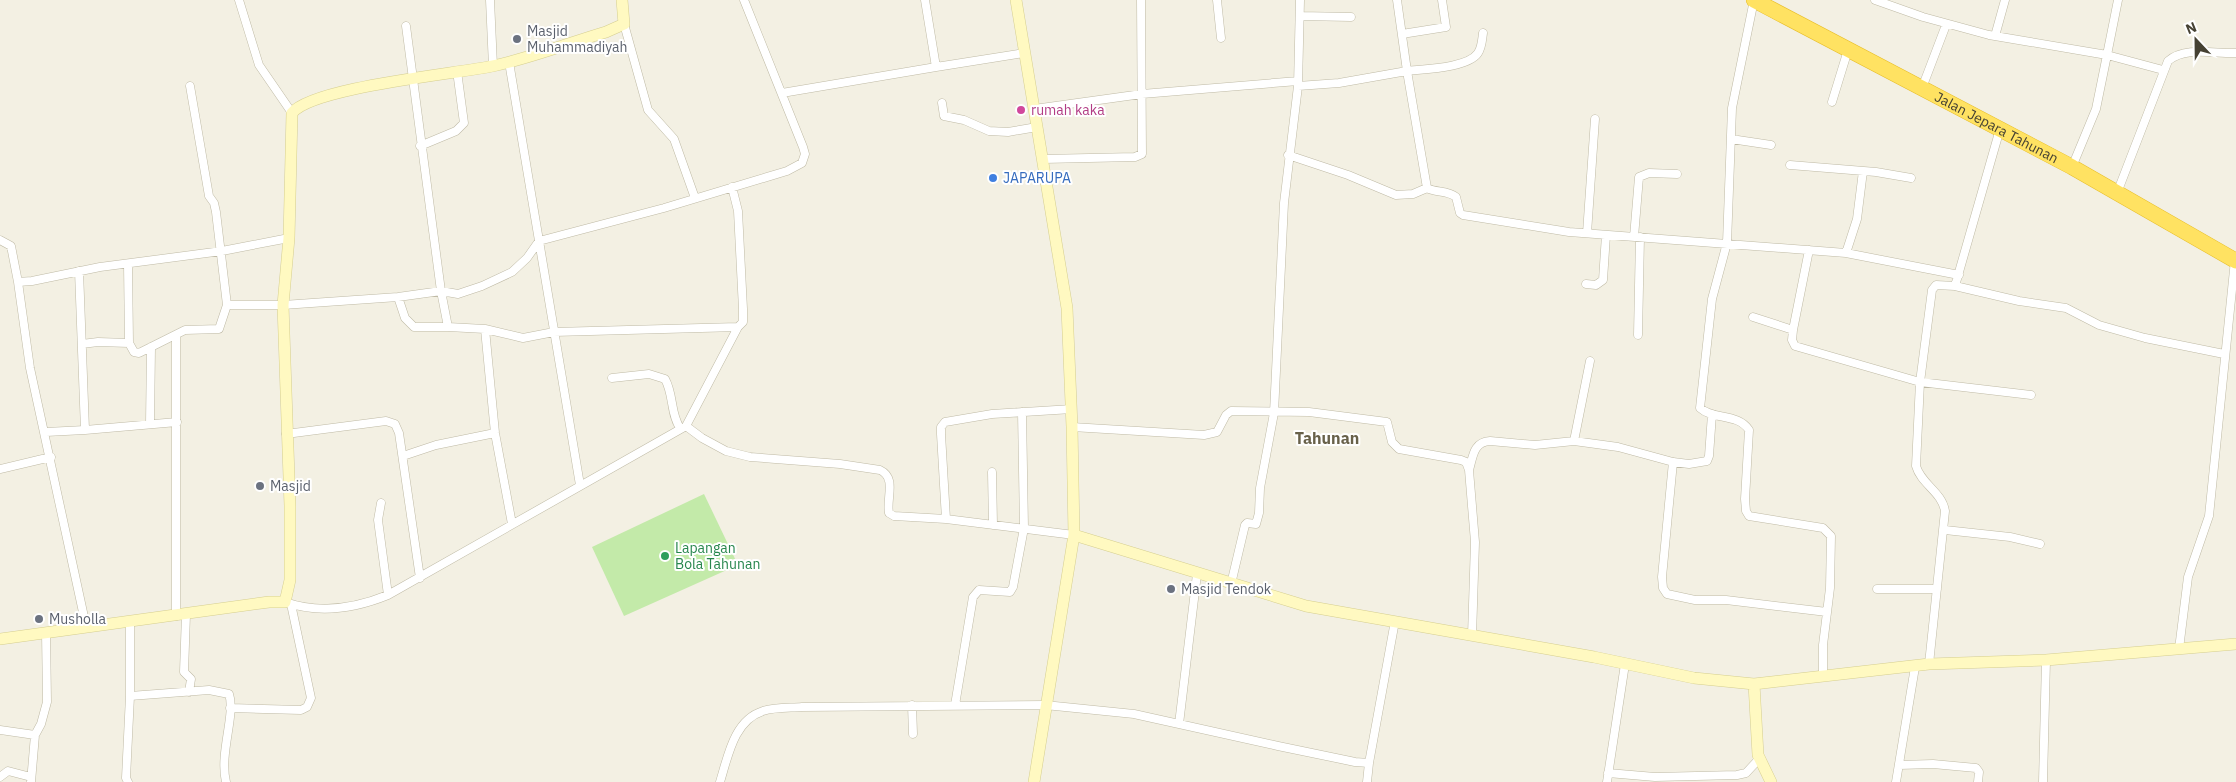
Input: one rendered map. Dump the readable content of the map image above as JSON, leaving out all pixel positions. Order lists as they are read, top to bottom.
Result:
{
  "streets": {
    "highway": ["Jalan Jepara Tahunan"]
  },
  "districts": ["Tahunan"],
  "places": [
    "Masjid Muhammadiyah",
    "rumah kaka",
    "JAPARUPA",
    "Masjid",
    "Lapangan Bola Tahunan",
    "Masjid Tendok",
    "Musholla"
  ],
  "north": "top"
}
